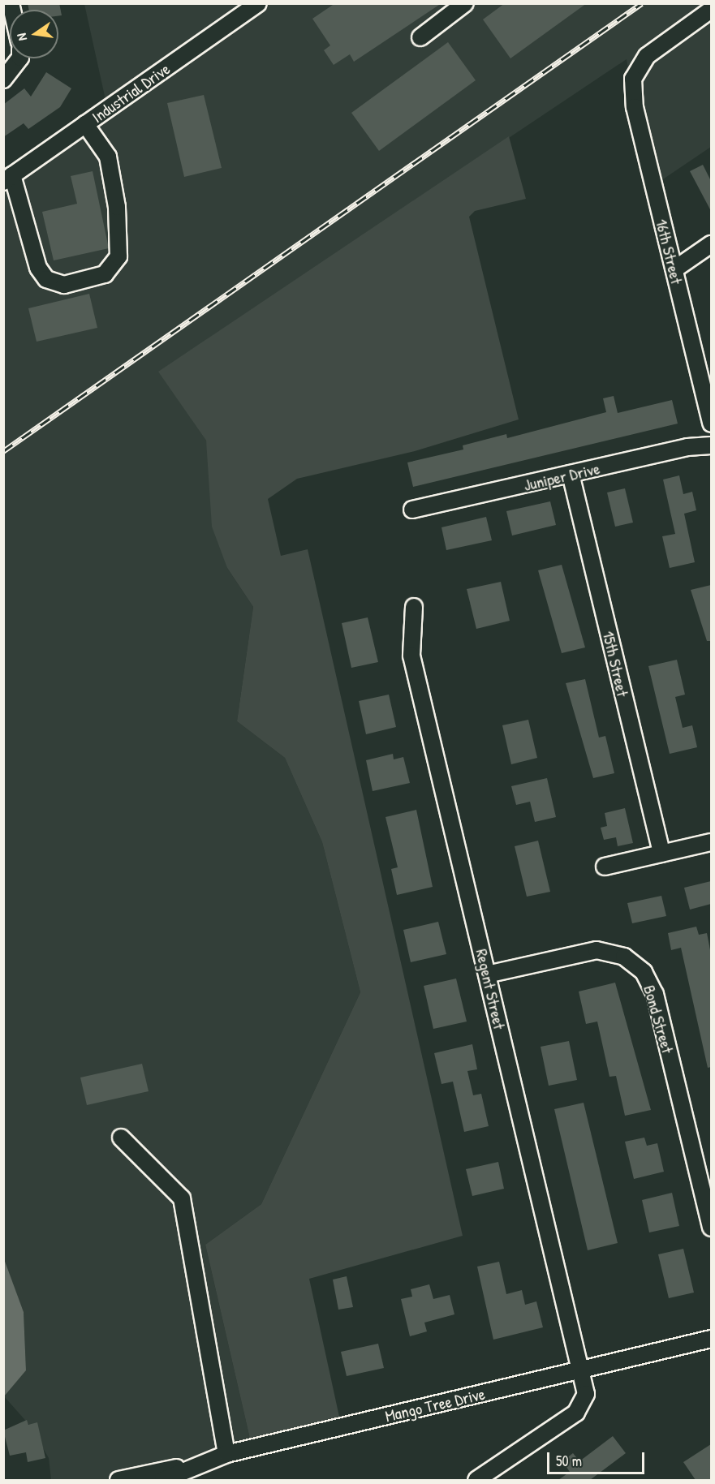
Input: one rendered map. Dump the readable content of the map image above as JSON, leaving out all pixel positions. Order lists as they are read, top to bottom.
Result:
{
  "streets": {
    "street": [
      "Industrial Drive",
      "16th Street",
      "Juniper Drive",
      "15th Street",
      "Regent Street",
      "Bond Street",
      "Mango Tree Drive"
    ]
  },
  "crossings": [
    ["Juniper Drive", "15th Street"],
    ["Regent Street", "Bond Street"],
    ["Regent Street", "Mango Tree Drive"]
  ],
  "scale_bar": "50 m",
  "north": "left"
}
